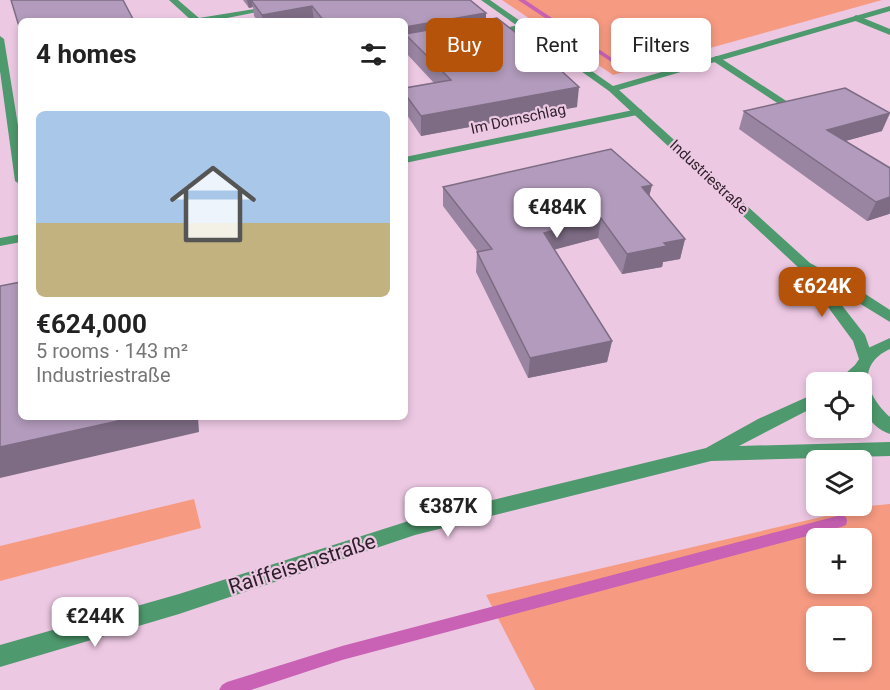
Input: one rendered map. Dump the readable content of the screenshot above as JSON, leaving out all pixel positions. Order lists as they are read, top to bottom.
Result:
{
  "streets": {
    "street": ["Im Dornschlag", "Industriestraße", "Raiffeisenstraße"]
  },
  "crossings": [
    ["Im Dornschlag", "Industriestraße"]
  ],
  "page": {
    "chip": ["Buy", "Rent", "Filters"],
    "heading": "4 homes",
    "list": [
      {
        "name": "€624,000",
        "note": "5 rooms · 143 m² · Industriestraße"
      }
    ],
    "price": [
      "€484K",
      "€624K",
      "€387K",
      "€244K"
    ],
    "map_buttons": ["+", "−"]
  }
}
